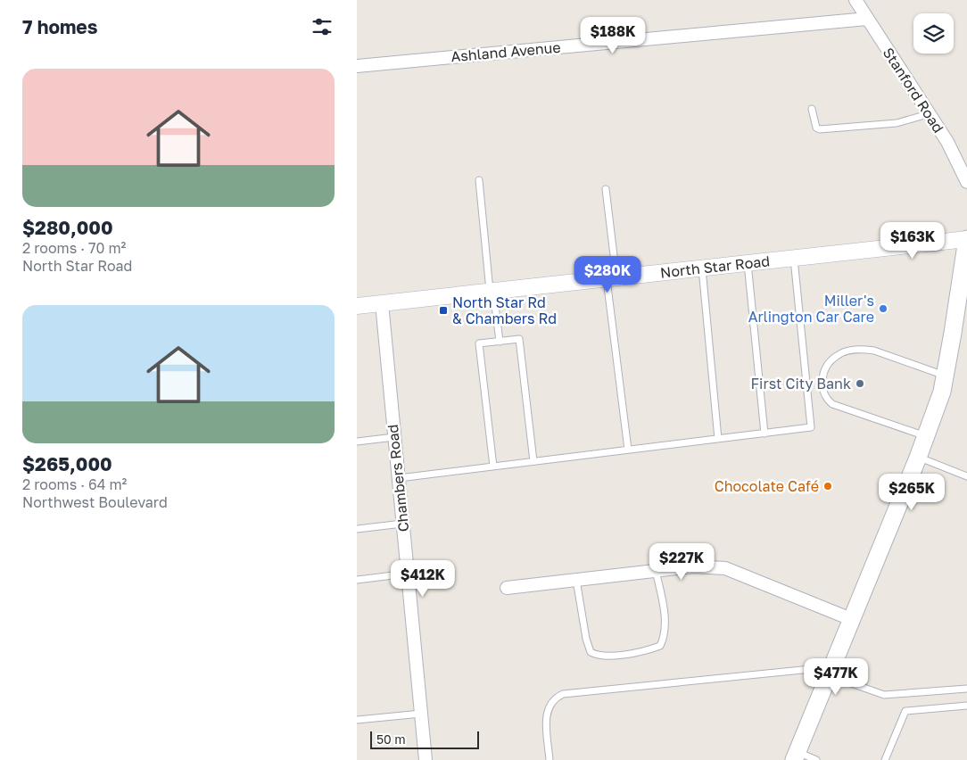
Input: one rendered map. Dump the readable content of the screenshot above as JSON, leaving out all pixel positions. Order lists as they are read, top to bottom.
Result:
{
  "streets": {
    "street": [
      "Ashland Avenue",
      "Stanford Road",
      "North Star Road",
      "Chambers Road"
    ]
  },
  "crossings": [
    ["Ashland Avenue", "Stanford Road"],
    ["North Star Road", "Chambers Road"]
  ],
  "places": {
    "other": ["Miller's Arlington Car Care", "First City Bank", "Chocolate Café"],
    "transit": ["North Star Rd & Chambers Rd"]
  },
  "scale_bar": "50 m",
  "page": {
    "heading": "7 homes",
    "price": [
      "$188K",
      "$163K",
      "$280K",
      "$265K",
      "$227K",
      "$412K",
      "$477K"
    ],
    "list": [
      {
        "name": "$280,000",
        "note": "2 rooms · 70 m² · North Star Road"
      },
      {
        "name": "$265,000",
        "note": "2 rooms · 64 m² · Northwest Boulevard"
      }
    ],
    "scale": "50 m"
  }
}
